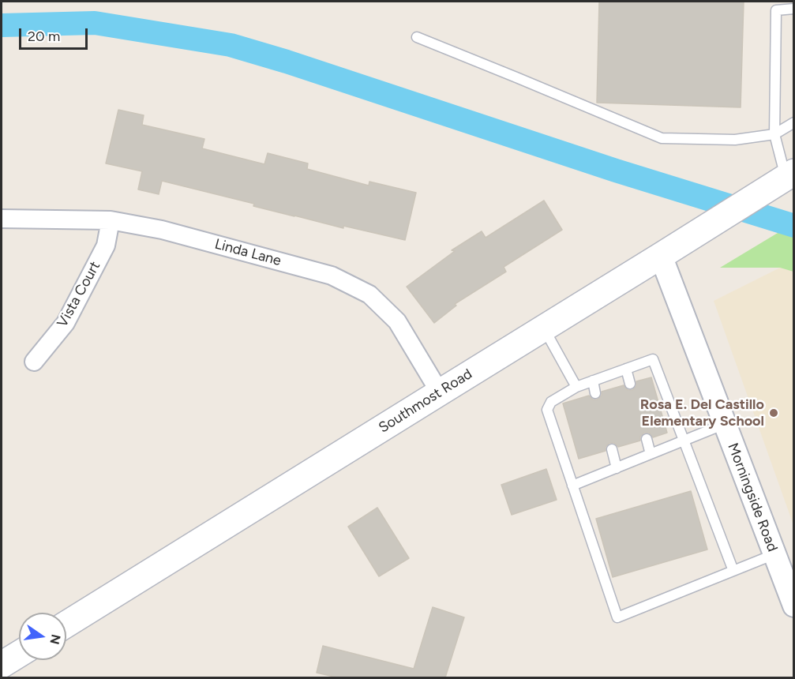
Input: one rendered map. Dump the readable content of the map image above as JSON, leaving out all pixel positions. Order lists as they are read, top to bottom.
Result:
{
  "streets": {
    "main road": ["Southmost Road"],
    "street": ["Linda Lane", "Vista Court", "Morningside Road"]
  },
  "crossings": [
    ["Linda Lane", "Vista Court"],
    ["Linda Lane", "Southmost Road"],
    ["Southmost Road", "Morningside Road"]
  ],
  "places": ["Rosa E. Del Castillo Elementary School"],
  "scale_bar": "20 m",
  "north": "right"
}
